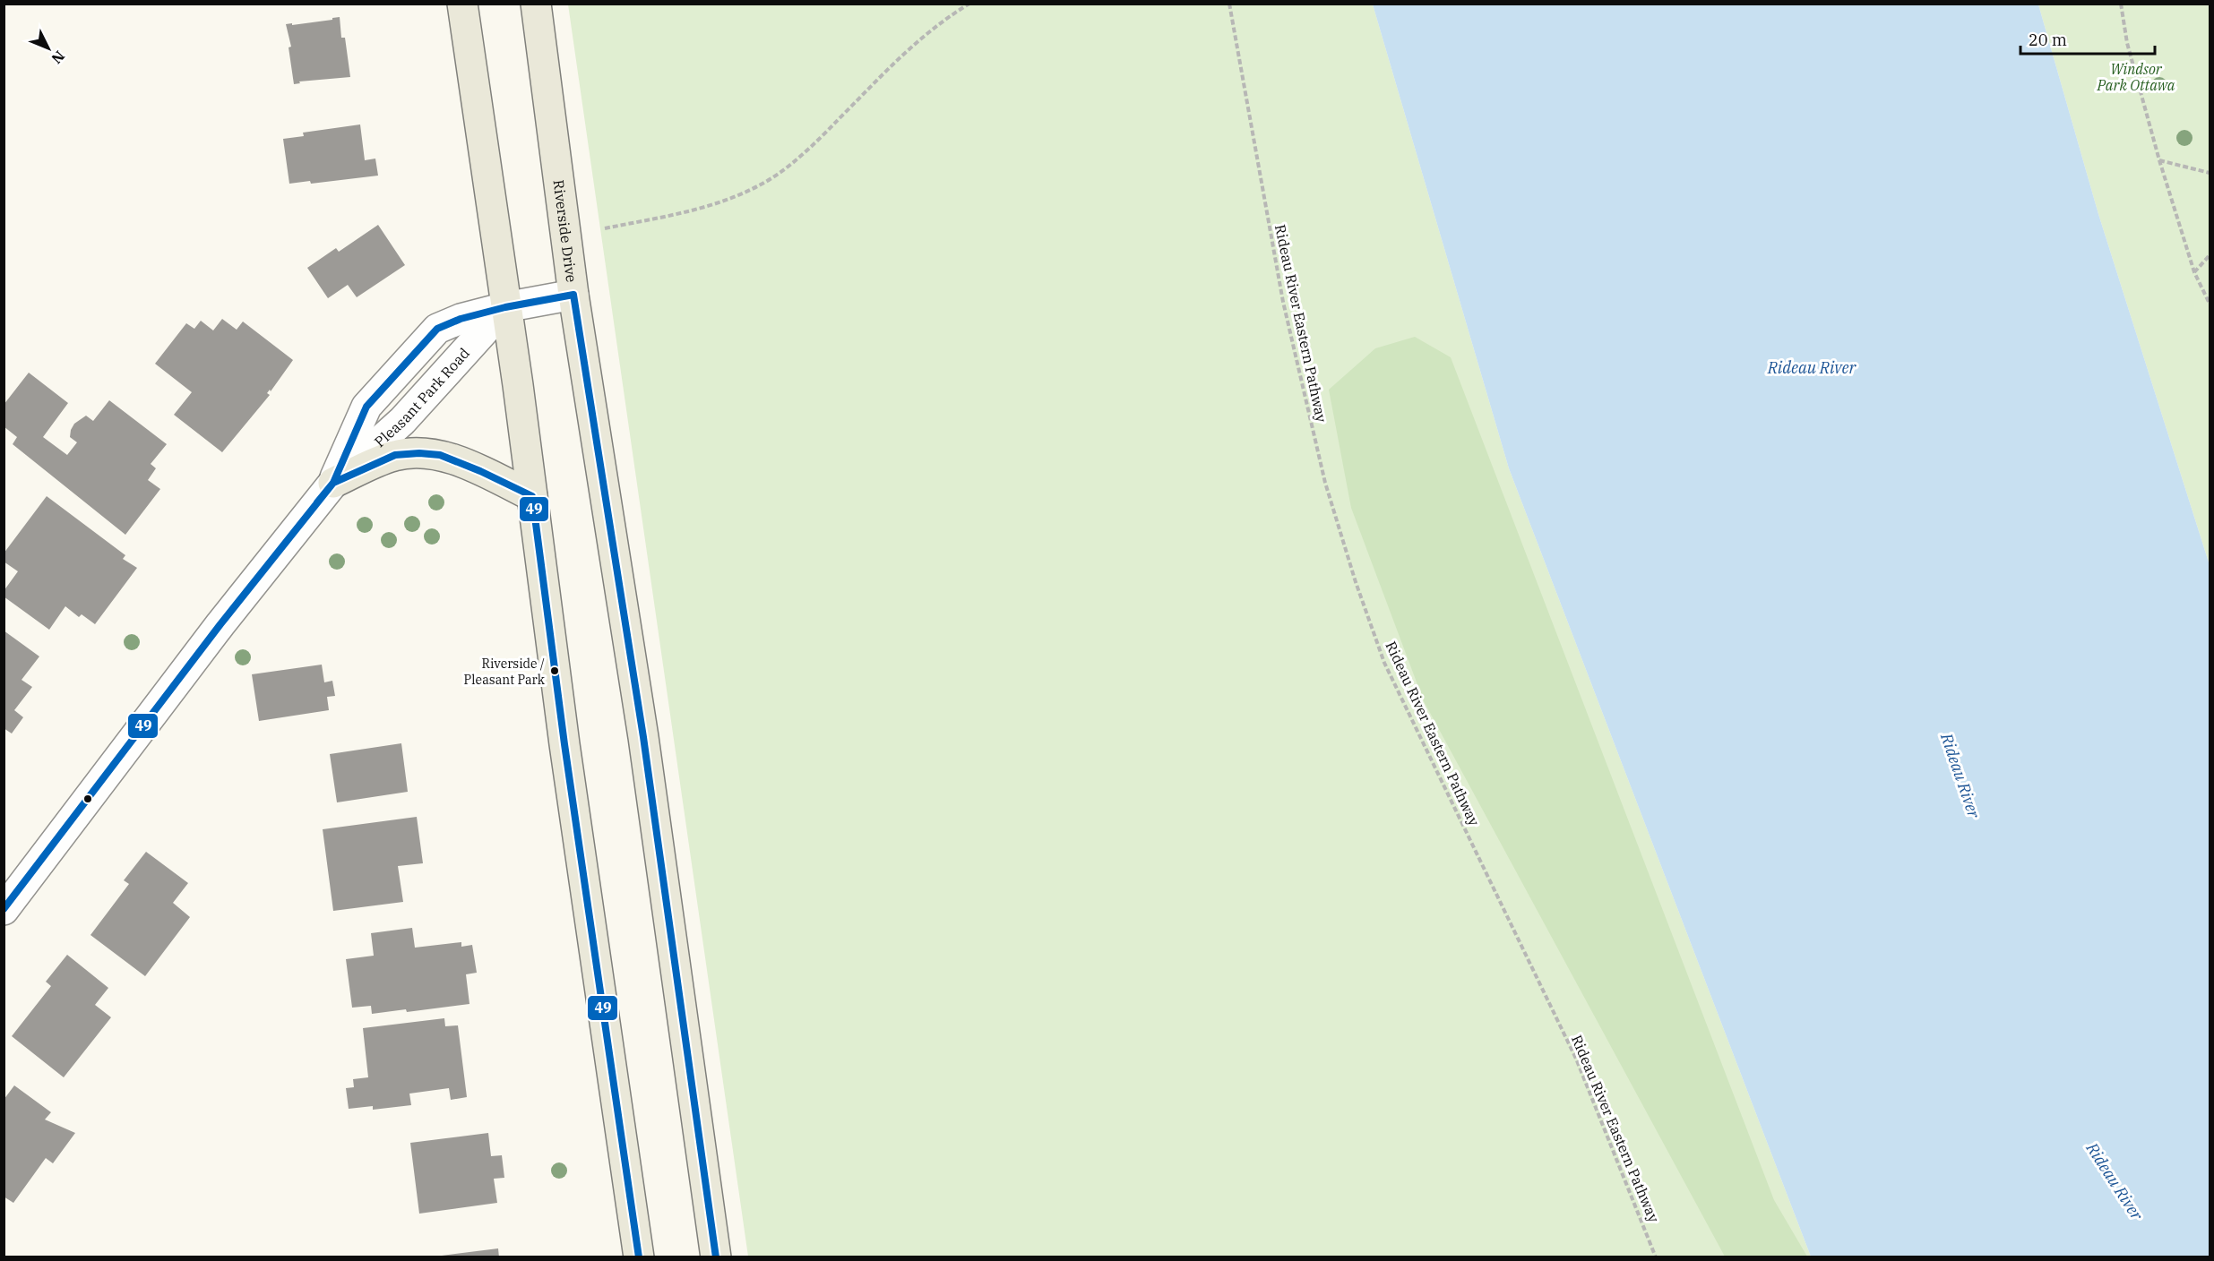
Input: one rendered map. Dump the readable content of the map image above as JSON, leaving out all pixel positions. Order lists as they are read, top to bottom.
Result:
{
  "streets": {
    "main road": ["Riverside Drive"],
    "street": ["Pleasant Park Road"],
    "path": ["Rideau River Eastern Pathway"]
  },
  "water": ["Rideau River"],
  "parks": ["Windsor Park Ottawa"],
  "places": ["Riverside / Pleasant Park"],
  "lines": ["transit line 49"],
  "scale_bar": "20 m",
  "north": "bottom right"
}
